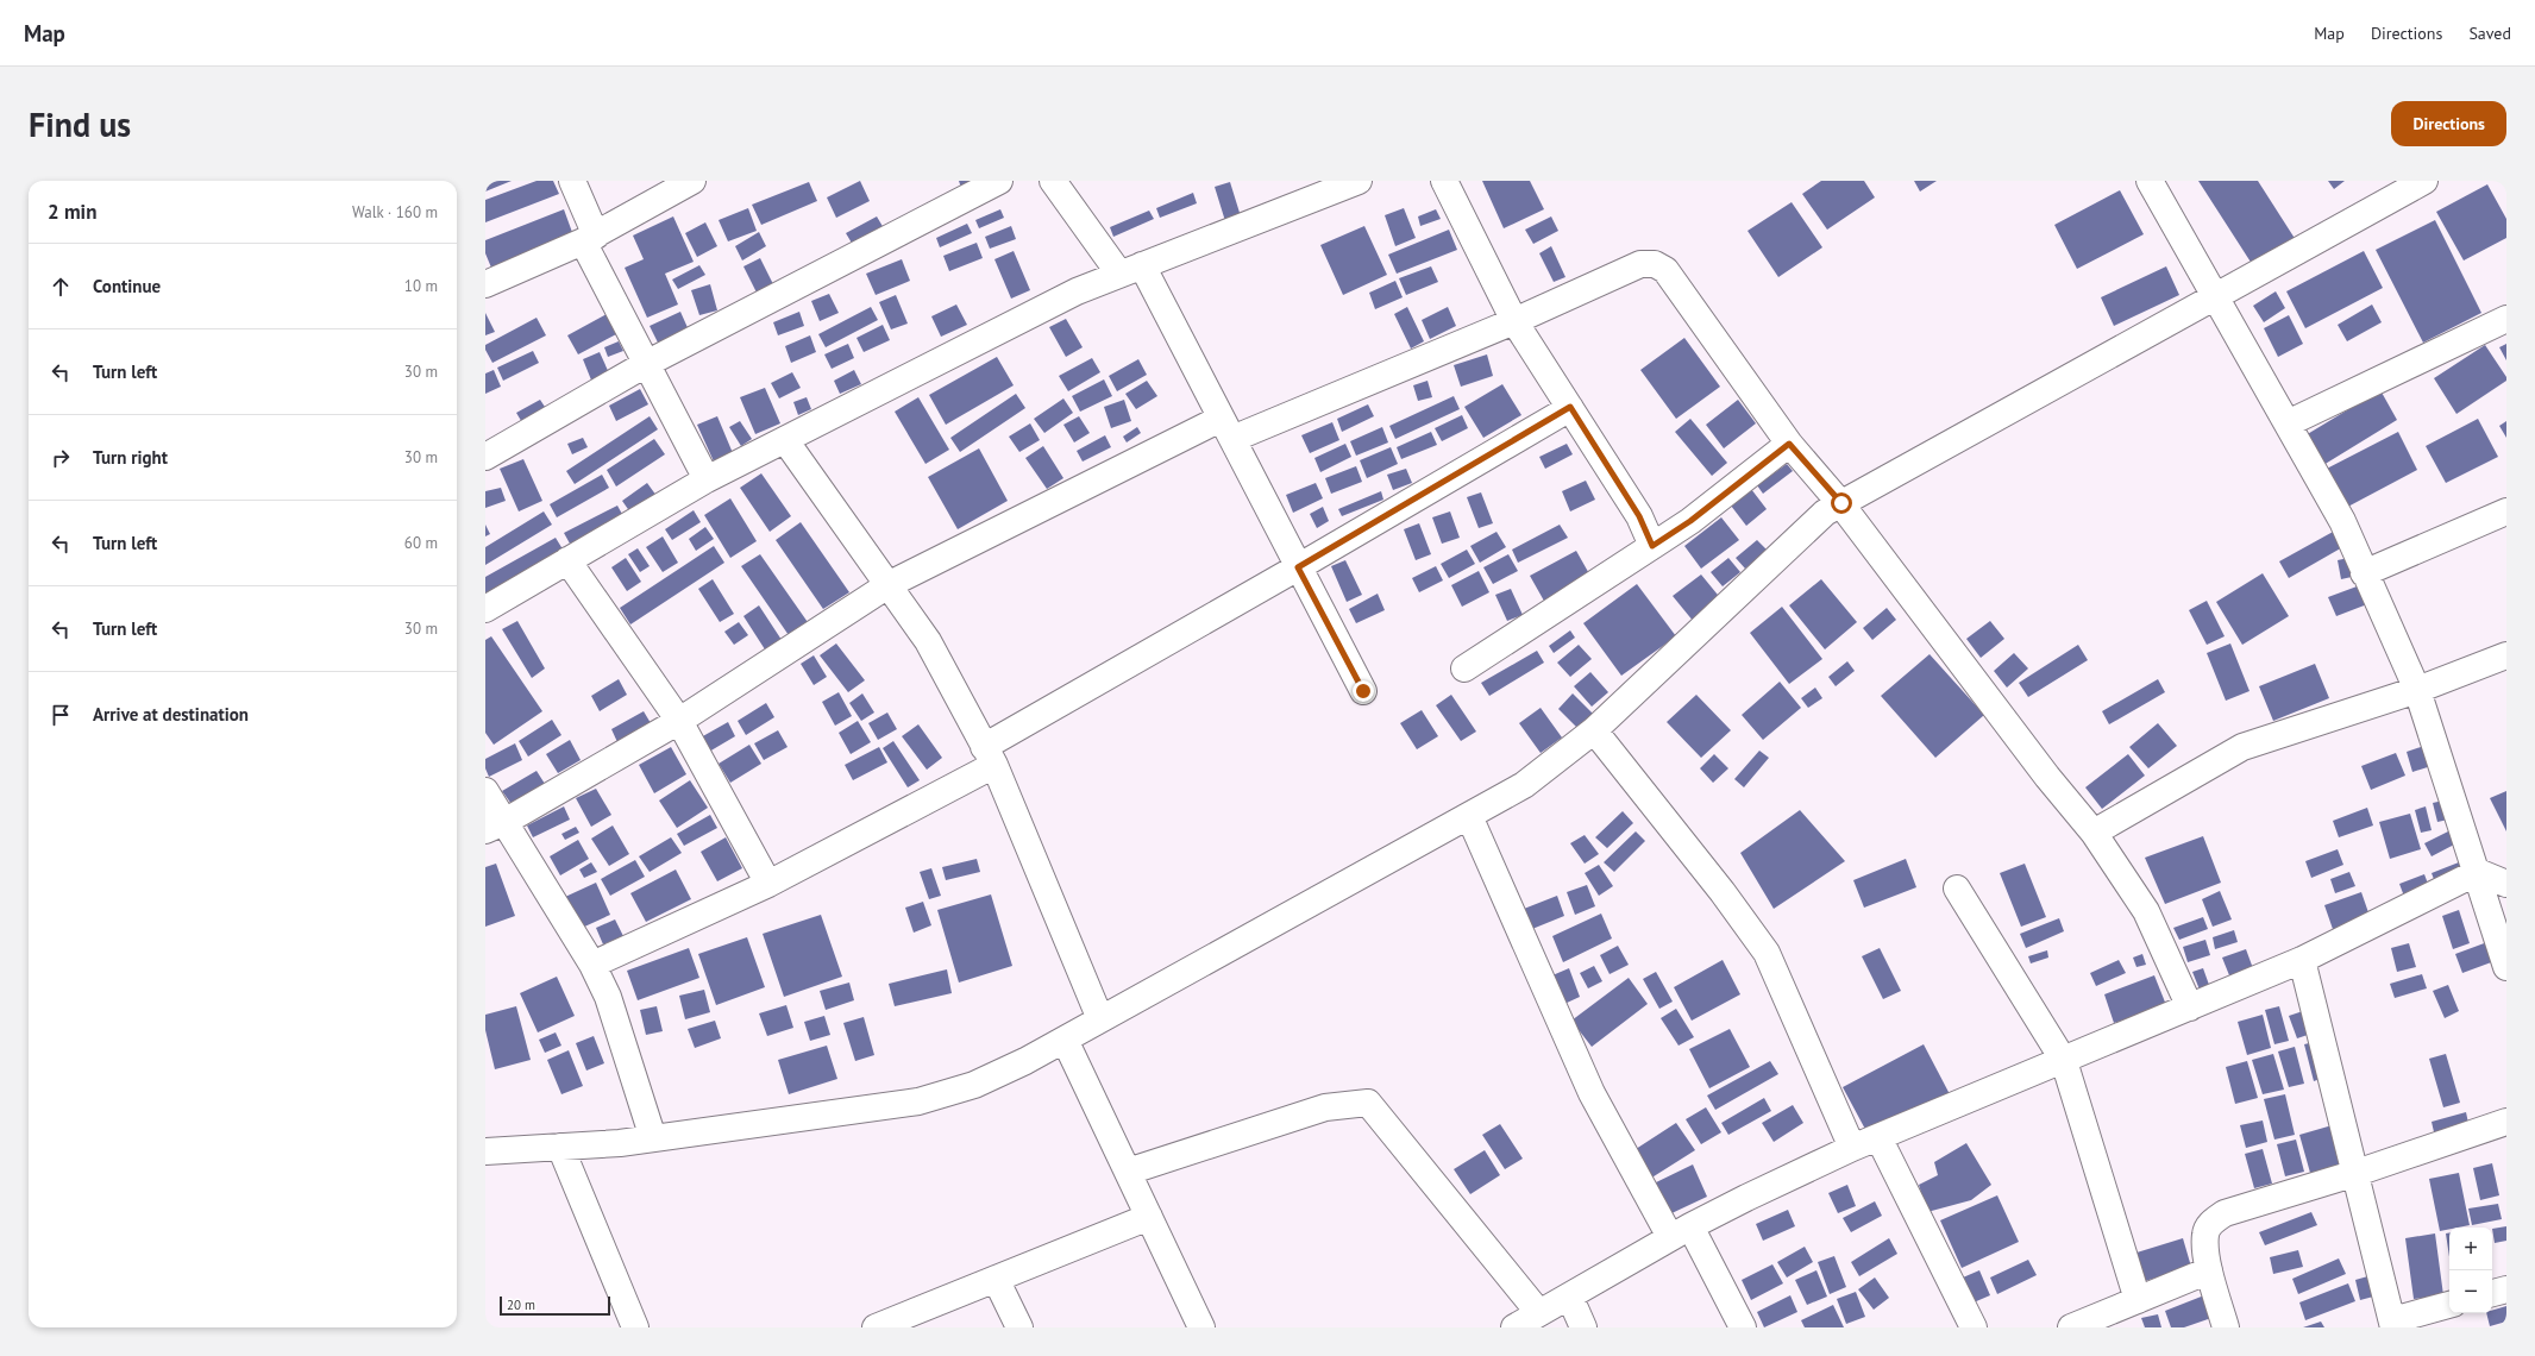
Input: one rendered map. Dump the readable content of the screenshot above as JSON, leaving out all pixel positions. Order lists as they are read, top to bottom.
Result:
{
  "scale_bar": "20 m",
  "page": {
    "header": "Map",
    "nav": ["Map", "Directions", "Saved"],
    "buttons": "Directions",
    "title": "Find us",
    "heading": ["2 min", "Walk · 160 m"],
    "list": [
      ["Continue", "10 m"],
      ["Turn left", "30 m"],
      ["Turn right", "30 m"],
      ["Turn left", "60 m"],
      ["Turn left", "30 m"],
      "Arrive at destination"
    ],
    "map_buttons": ["+", "−"],
    "scale": "20 m"
  }
}
